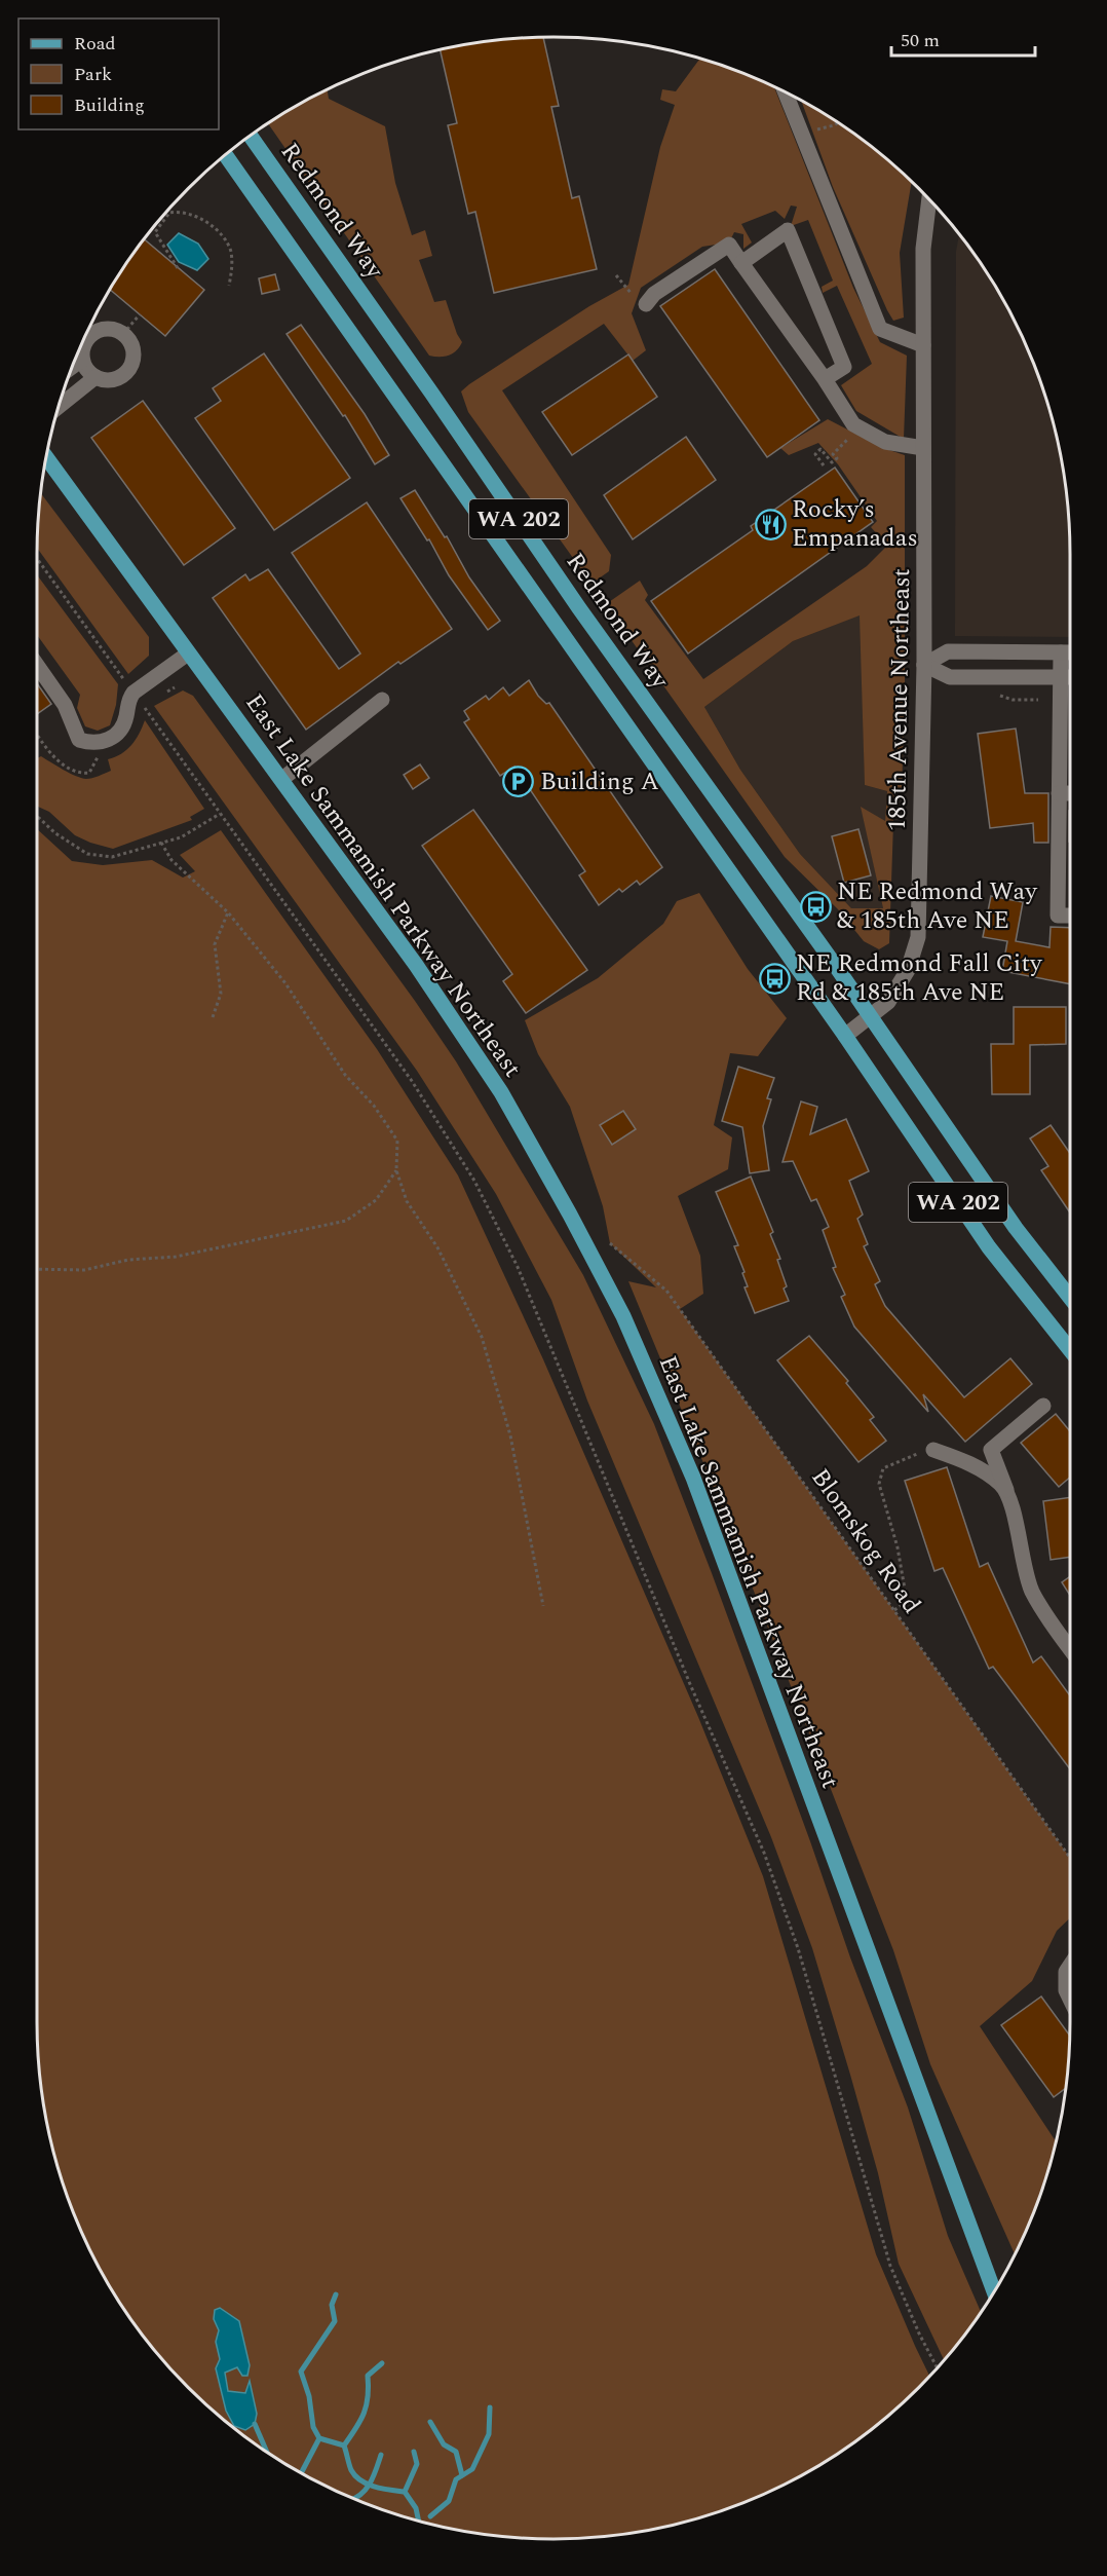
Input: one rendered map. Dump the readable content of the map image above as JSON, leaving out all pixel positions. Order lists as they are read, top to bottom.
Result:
{
  "streets": {
    "main road": ["Redmond Way", "WA 202", "East Lake Sammamish Parkway Northeast"],
    "street": ["185th Avenue Northeast"],
    "path": ["Blomskog Road"]
  },
  "crossings": [
    ["Redmond Way", "WA 202"],
    ["Redmond Way", "185th Avenue Northeast"],
    ["WA 202", "185th Avenue Northeast"]
  ],
  "places": {
    "restaurant": ["Rocky’s Empanadas"],
    "parking": ["Building A"],
    "bus stop": ["NE Redmond Way & 185th Ave NE", "NE Redmond Fall City Rd & 185th Ave NE"]
  },
  "legend": ["Road", "Park", "Building"],
  "scale_bar": "50 m"
}
